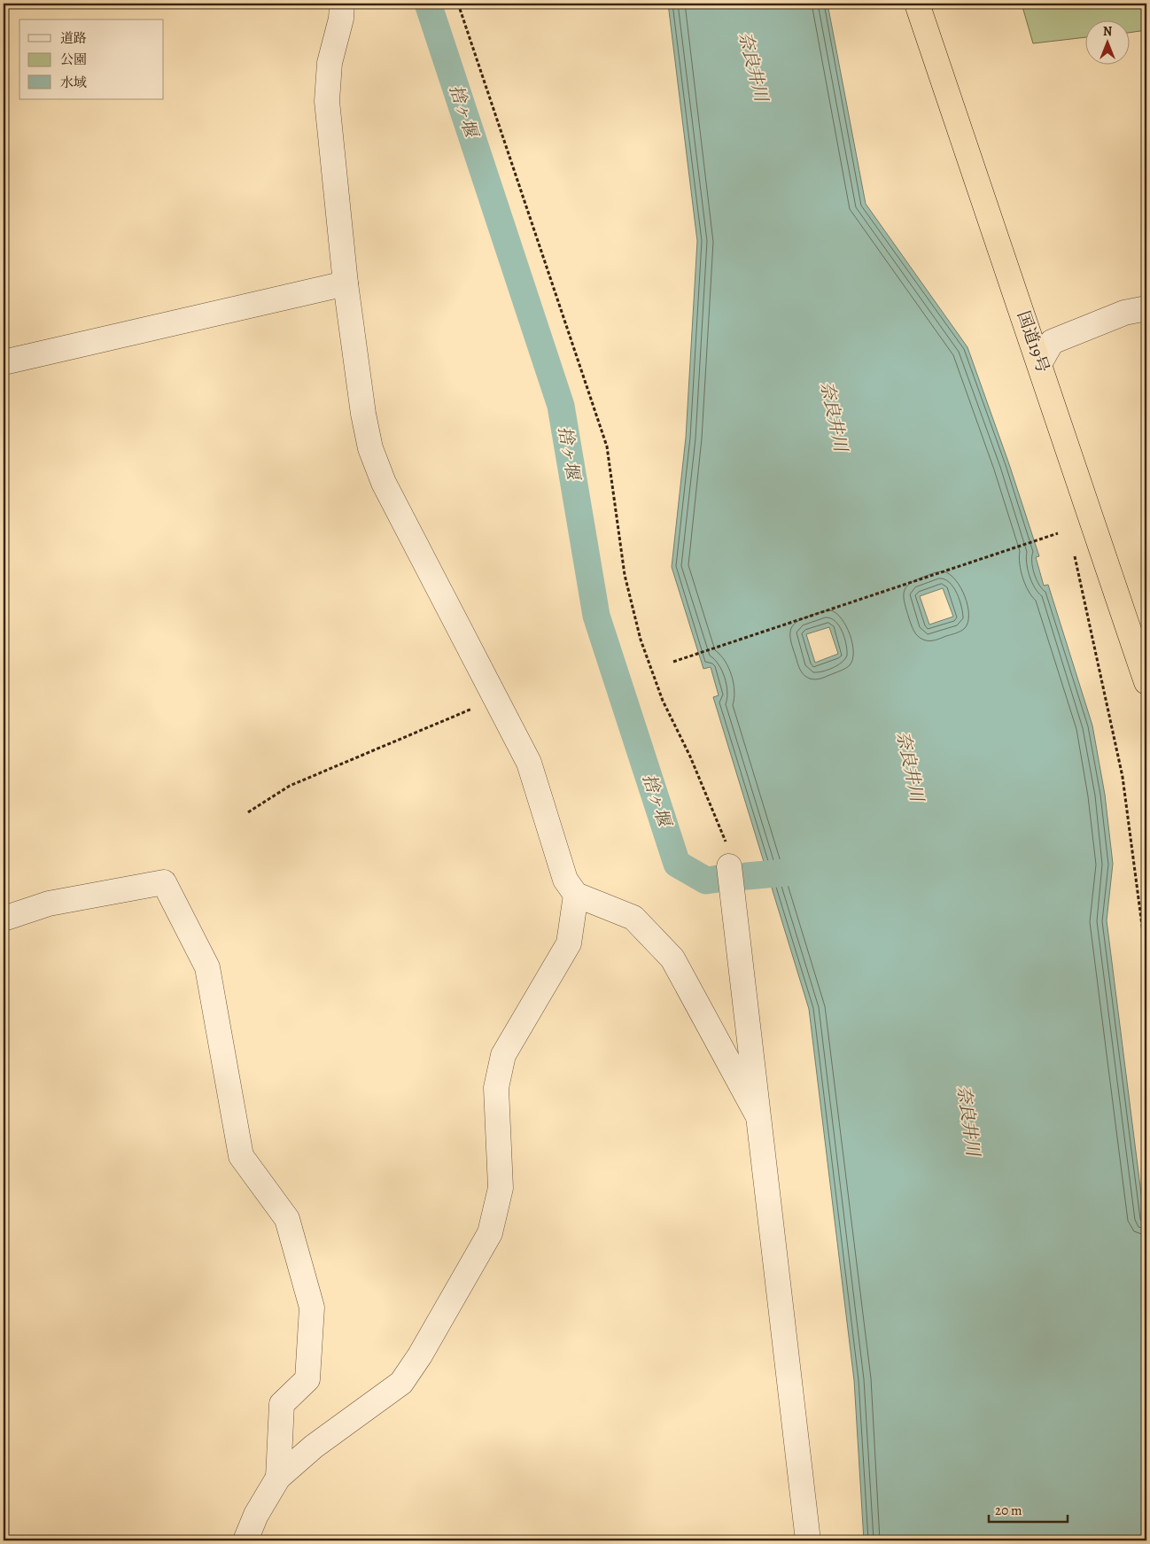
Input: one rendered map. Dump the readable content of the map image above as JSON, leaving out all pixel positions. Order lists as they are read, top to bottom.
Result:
{
  "streets": {
    "highway": ["国道19号"]
  },
  "water": ["奈良井川", "捨ヶ堰"],
  "legend": ["道路", "公園", "水域"],
  "scale_bar": "20 m",
  "north": "top"
}
